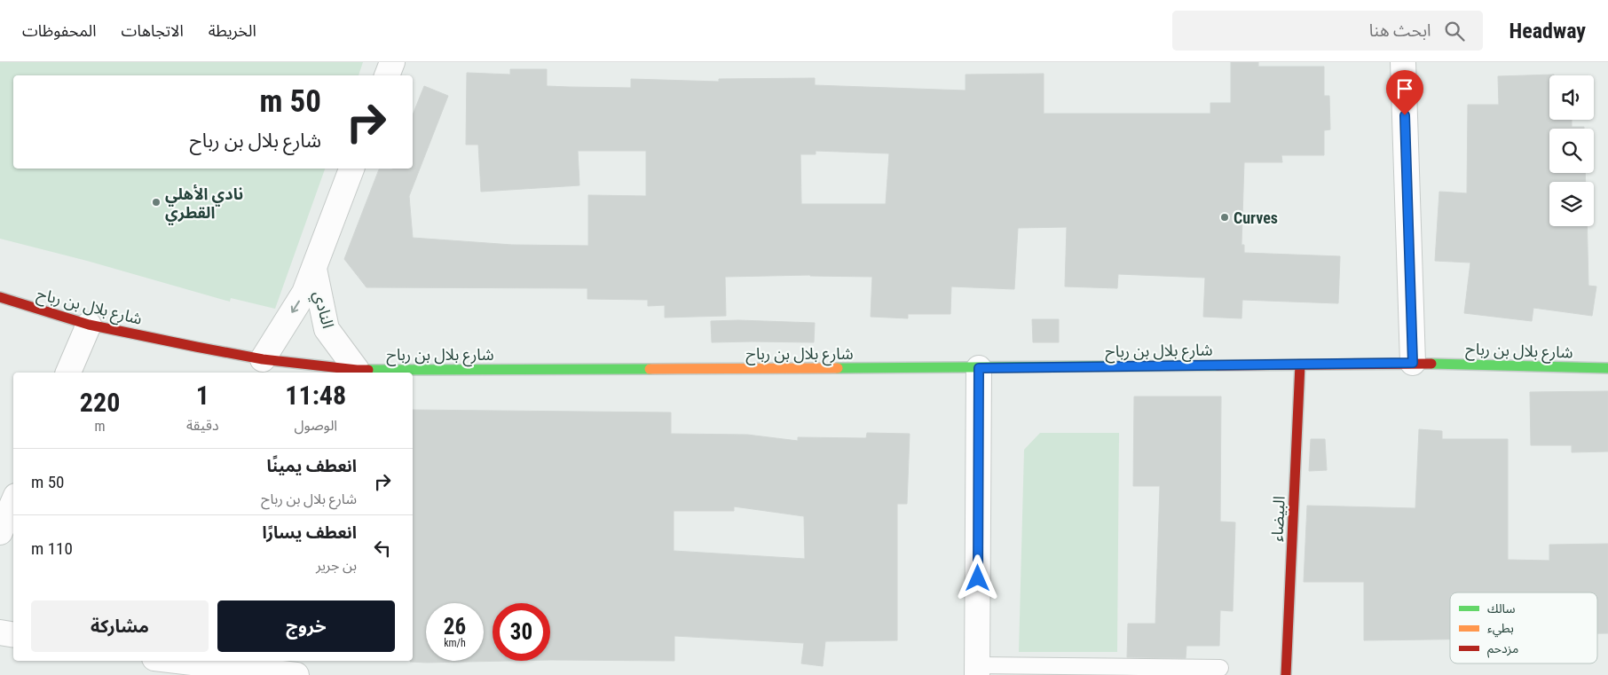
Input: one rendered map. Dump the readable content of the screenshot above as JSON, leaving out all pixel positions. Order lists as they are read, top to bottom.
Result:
{
  "streets": {
    "street": ["شارع بلال بن رباح", "النادي", "البيضاء"]
  },
  "crossings": [
    ["شارع بلال بن رباح", "النادي"],
    ["شارع بلال بن رباح", "البيضاء"]
  ],
  "places": ["نادي الأهلي القطري", "Curves"],
  "legend": ["سالك", "بطيء", "مزدحم"],
  "page": {
    "header": "Headway",
    "search": "ابحث هنا",
    "nav": ["الخريطة", "الاتجاهات", "المحفوظات"],
    "turn": ["50 m", "شارع بلال بن رباح"],
    "eta": [
      "11:48",
      "الوصول",
      "1",
      "دقيقة",
      "220",
      "m"
    ],
    "list": [
      {
        "name": "انعطف يمينًا",
        "note": "شارع بلال بن رباح",
        "value": "50 m"
      },
      {
        "name": "انعطف يسارًا",
        "note": "بن جرير",
        "value": "110 m"
      }
    ],
    "buttons": ["خروج", "مشاركة"],
    "speed": "26 km/h",
    "limit": "30"
  }
}
